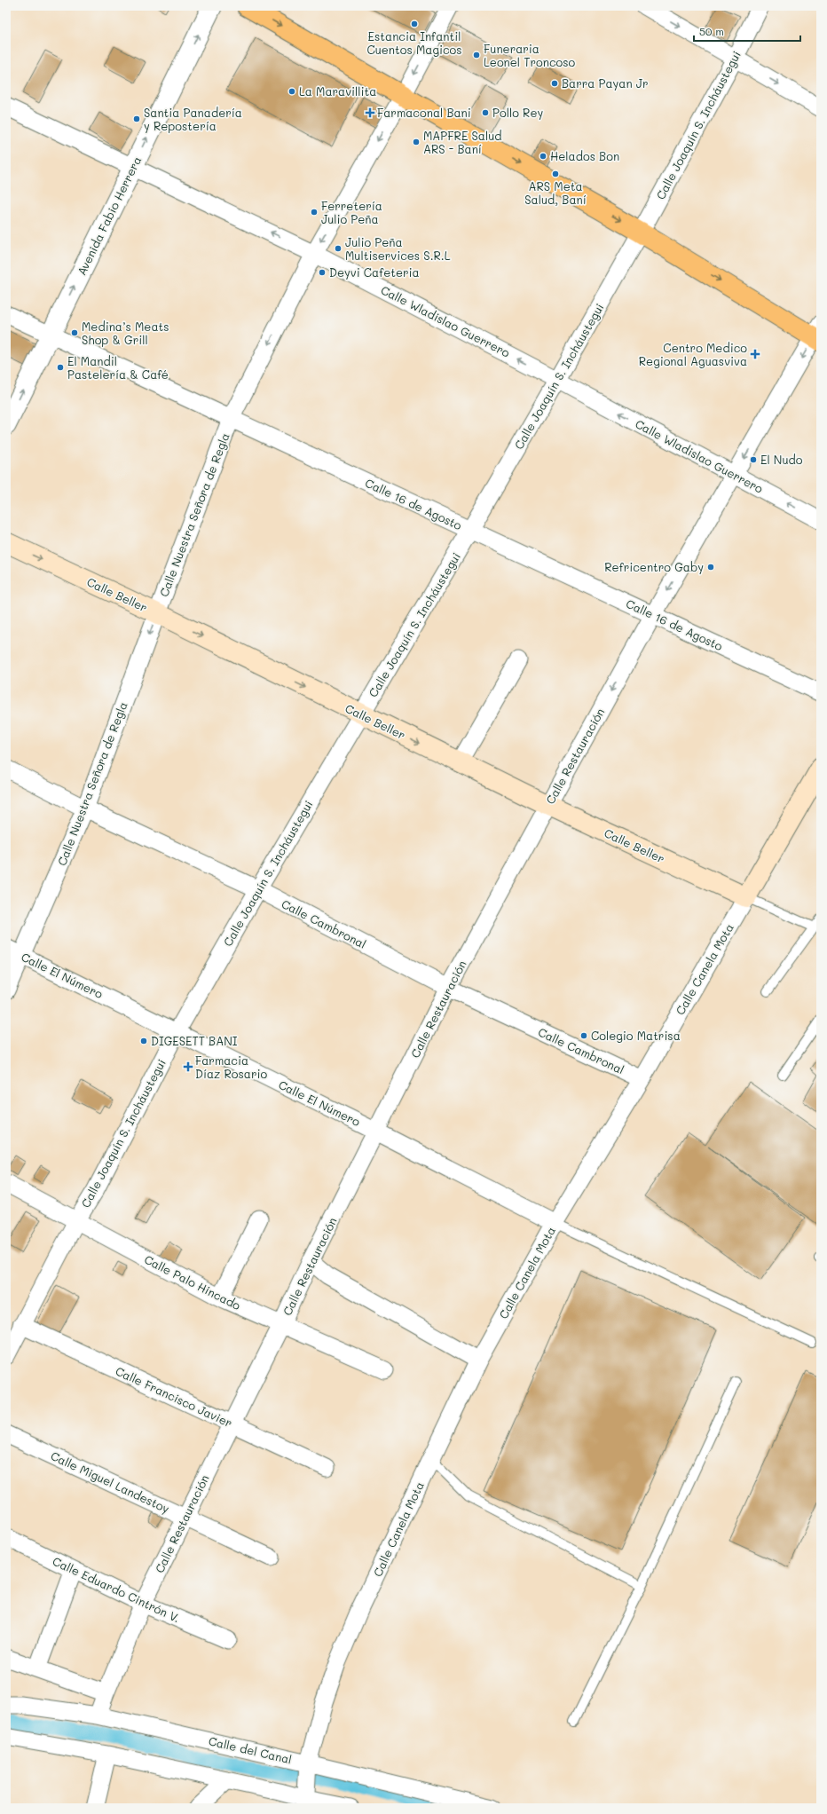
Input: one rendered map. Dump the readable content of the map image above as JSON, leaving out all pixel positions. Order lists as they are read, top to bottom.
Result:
{
  "streets": {
    "main road": ["Calle Beller", "Calle Canela Mota"],
    "street": [
      "Calle Joaquín S. Incháustegui",
      "Avenida Fabio Herrera",
      "Calle Wladislao Guerrero",
      "Calle 16 de Agosto",
      "Calle Nuestra Señora de Regla",
      "Calle Restauración",
      "Calle Cambronal",
      "Calle El Número",
      "Calle Palo Hincado",
      "Calle Francisco Javier",
      "Calle Miguel Landestoy",
      "Calle Eduardo Cintrón V.",
      "Calle del Canal"
    ]
  },
  "crossings": [
    ["Calle Joaquín S. Incháustegui", "Calle Wladislao Guerrero"],
    ["Calle Joaquín S. Incháustegui", "Calle 16 de Agosto"],
    ["Calle Joaquín S. Incháustegui", "Calle Beller"],
    ["Calle Joaquín S. Incháustegui", "Calle Cambronal"],
    ["Calle Joaquín S. Incháustegui", "Calle El Número"],
    ["Calle Joaquín S. Incháustegui", "Calle Palo Hincado"],
    ["Calle Joaquín S. Incháustegui", "Calle Francisco Javier"],
    ["Avenida Fabio Herrera", "Calle Wladislao Guerrero"],
    ["Avenida Fabio Herrera", "Calle 16 de Agosto"],
    ["Calle Wladislao Guerrero", "Calle Nuestra Señora de Regla"],
    ["Calle Wladislao Guerrero", "Calle Restauración"],
    ["Calle 16 de Agosto", "Calle Nuestra Señora de Regla"],
    ["Calle 16 de Agosto", "Calle Restauración"],
    ["Calle Nuestra Señora de Regla", "Calle Beller"],
    ["Calle Nuestra Señora de Regla", "Calle Cambronal"],
    ["Calle Nuestra Señora de Regla", "Calle El Número"],
    ["Calle Beller", "Calle Restauración"],
    ["Calle Beller", "Calle Canela Mota"],
    ["Calle Restauración", "Calle Cambronal"],
    ["Calle Restauración", "Calle El Número"],
    ["Calle Restauración", "Calle Palo Hincado"],
    ["Calle Restauración", "Calle Francisco Javier"],
    ["Calle Restauración", "Calle Miguel Landestoy"],
    ["Calle Restauración", "Calle Eduardo Cintrón V."],
    ["Calle Restauración", "Calle del Canal"],
    ["Calle Cambronal", "Calle Canela Mota"],
    ["Calle Canela Mota", "Calle El Número"],
    ["Calle Canela Mota", "Calle del Canal"]
  ],
  "one_way": [
    "Avenida Fabio Herrera",
    "Calle Wladislao Guerrero",
    "Calle Nuestra Señora de Regla",
    "Calle Beller"
  ],
  "places": {
    "other": [
      "Estancia Infantil Cuentos Magicos",
      "Funeraria Leonel Troncoso",
      "Barra Payan Jr",
      "La Maravillita",
      "Pollo Rey",
      "Santia Panadería y Repostería",
      "MAPFRE Salud ARS - Baní",
      "Helados Bon",
      "ARS Meta Salud, Baní",
      "Ferretería Julio Peña",
      "Julio Peña Multiservices S.R.L",
      "Deyvi Cafeteria",
      "Medina’s Meats Shop & Grill",
      "El Mandil Pastelería & Café",
      "El Nudo",
      "Refricentro Gaby",
      "Colegio Matrisa",
      "DIGESETT BANI"
    ],
    "health": ["Farmaconal Bani", "Centro Medico Regional Aguasviva", "Farmacia Díaz Rosario"]
  },
  "scale_bar": "50 m"
}
